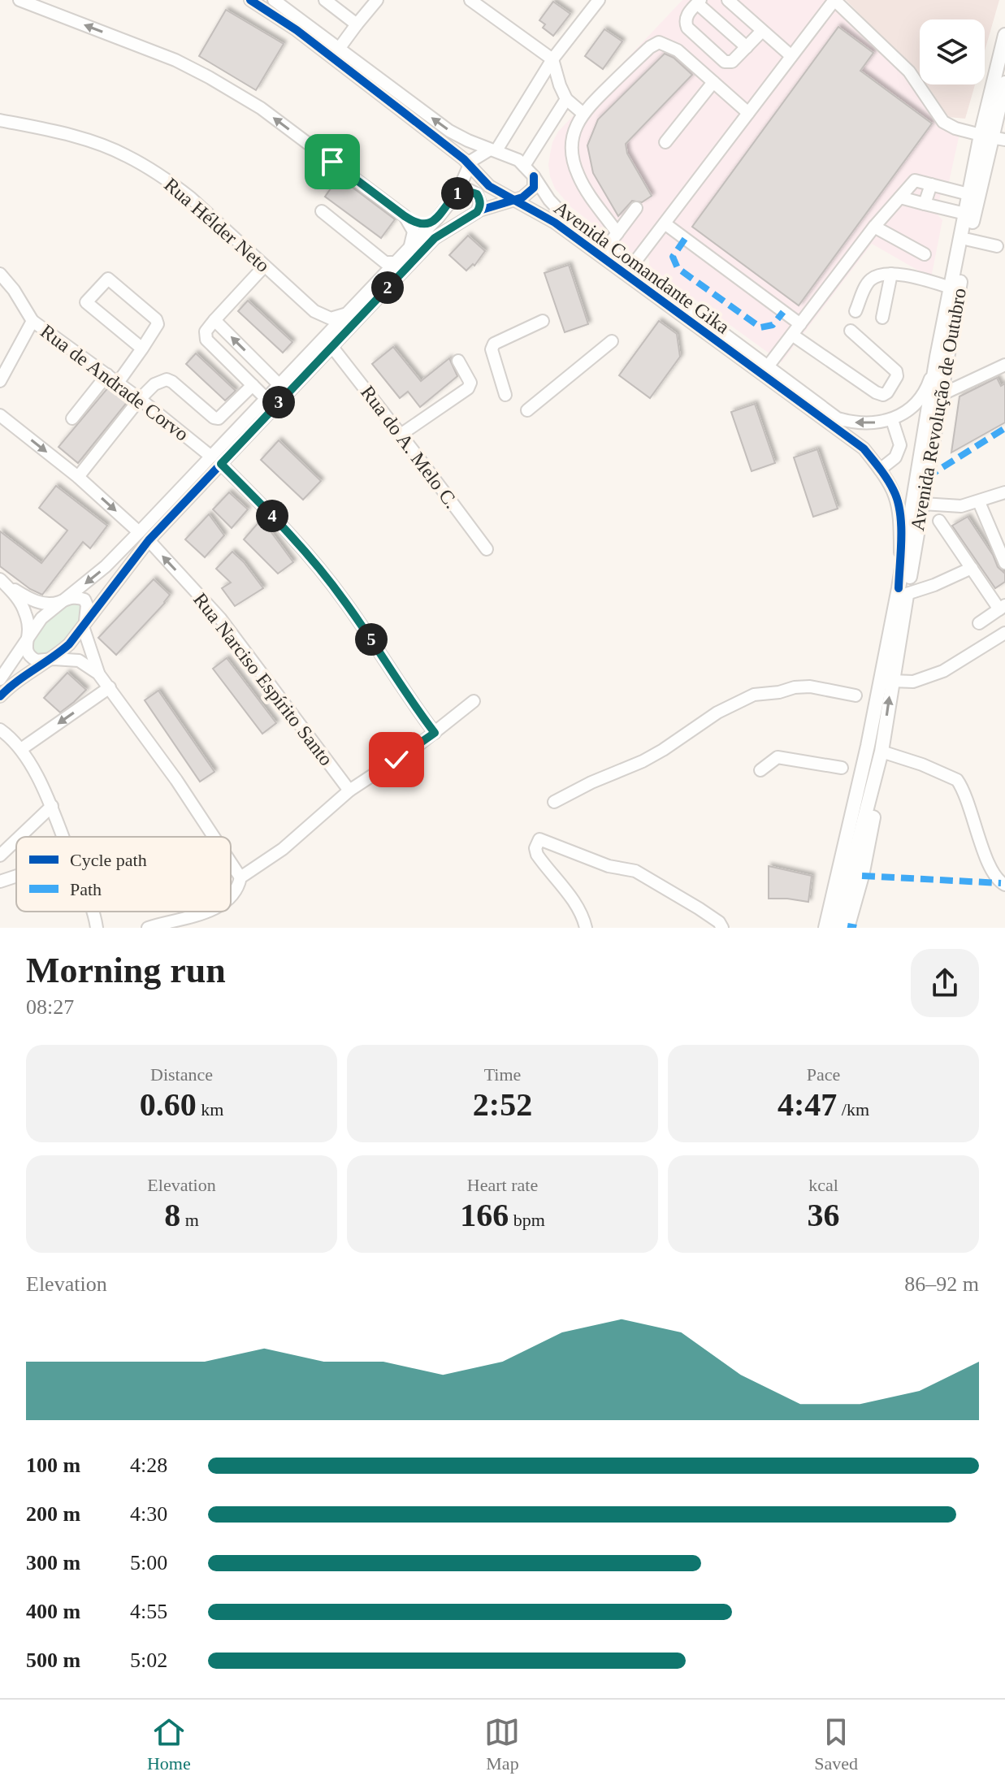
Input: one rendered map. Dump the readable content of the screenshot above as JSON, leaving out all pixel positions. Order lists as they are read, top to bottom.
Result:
{
  "streets": {
    "main road": ["Avenida Revolução de Outubro"],
    "street": [
      "Rua Hélder Neto",
      "Avenida Comandante Gika",
      "Rua de Andrade Corvo",
      "Rua do A. Melo C.",
      "Rua Narciso Espírito Santo"
    ]
  },
  "crossings": [
    ["Avenida Comandante Gika", "Avenida Revolução de Outubro"]
  ],
  "legend": ["Cycle path", "Path"],
  "page": {
    "pins": [
      "1",
      "2",
      "3",
      "4",
      "5"
    ],
    "heading": ["Morning run", "08:27"],
    "stats": [
      ["Distance", "0.60 km"],
      ["Time", "2:52"],
      ["Pace", "4:47 /km"],
      ["Elevation", "8 m"],
      ["Heart rate", "166 bpm"],
      ["kcal", "36"]
    ],
    "chart": ["Elevation", "86–92 m"],
    "list": [
      {
        "name": "100 m",
        "note": "4:28"
      },
      {
        "name": "200 m",
        "note": "4:30"
      },
      {
        "name": "300 m",
        "note": "5:00"
      },
      {
        "name": "400 m",
        "note": "4:55"
      },
      {
        "name": "500 m",
        "note": "5:02"
      }
    ],
    "tabs": ["Home", "Map", "Saved"]
  }
}
